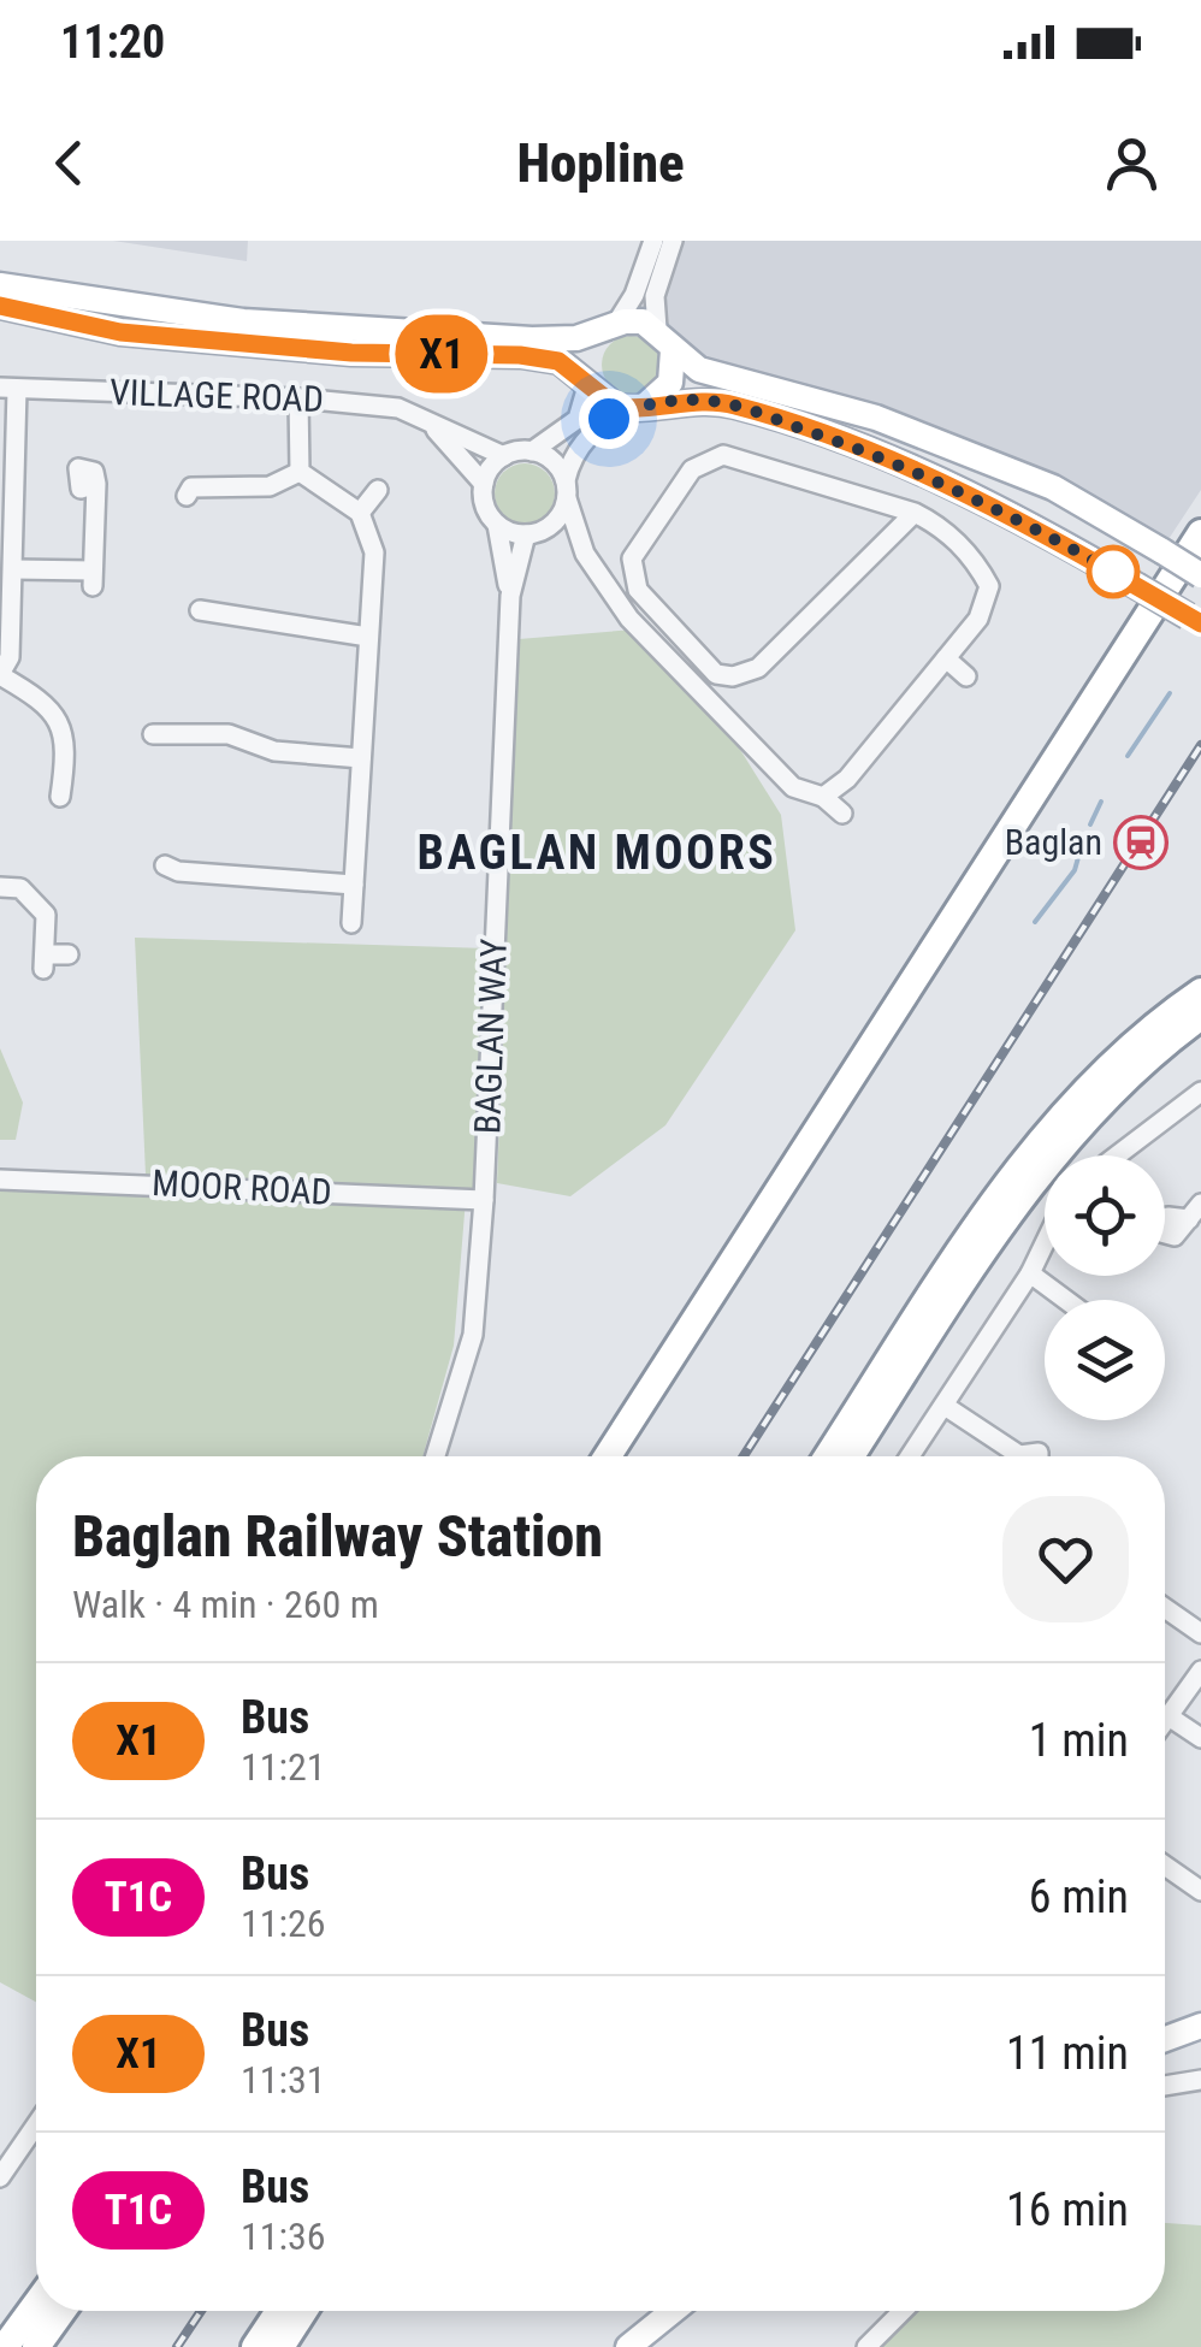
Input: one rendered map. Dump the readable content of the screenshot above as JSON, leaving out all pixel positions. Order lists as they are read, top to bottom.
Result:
{
  "streets": {
    "street": ["VILLAGE ROAD", "BAGLAN WAY", "MOOR ROAD"]
  },
  "crossings": [
    ["VILLAGE ROAD", "BAGLAN WAY"],
    ["BAGLAN WAY", "MOOR ROAD"]
  ],
  "districts": ["BAGLAN MOORS"],
  "places": {
    "station": ["Baglan"]
  },
  "lines": ["bus line X1"],
  "page": {
    "status": "11:20",
    "header": "Hopline",
    "on_map": "X1",
    "heading": ["Baglan Railway Station", "Walk · 4 min · 260 m"],
    "list": [
      {
        "mark": "X1",
        "name": "Bus",
        "note": "11:21",
        "value": "1 min"
      },
      {
        "mark": "T1C",
        "name": "Bus",
        "note": "11:26",
        "value": "6 min"
      },
      {
        "mark": "X1",
        "name": "Bus",
        "note": "11:31",
        "value": "11 min"
      },
      {
        "mark": "T1C",
        "name": "Bus",
        "note": "11:36",
        "value": "16 min"
      }
    ]
  }
}
